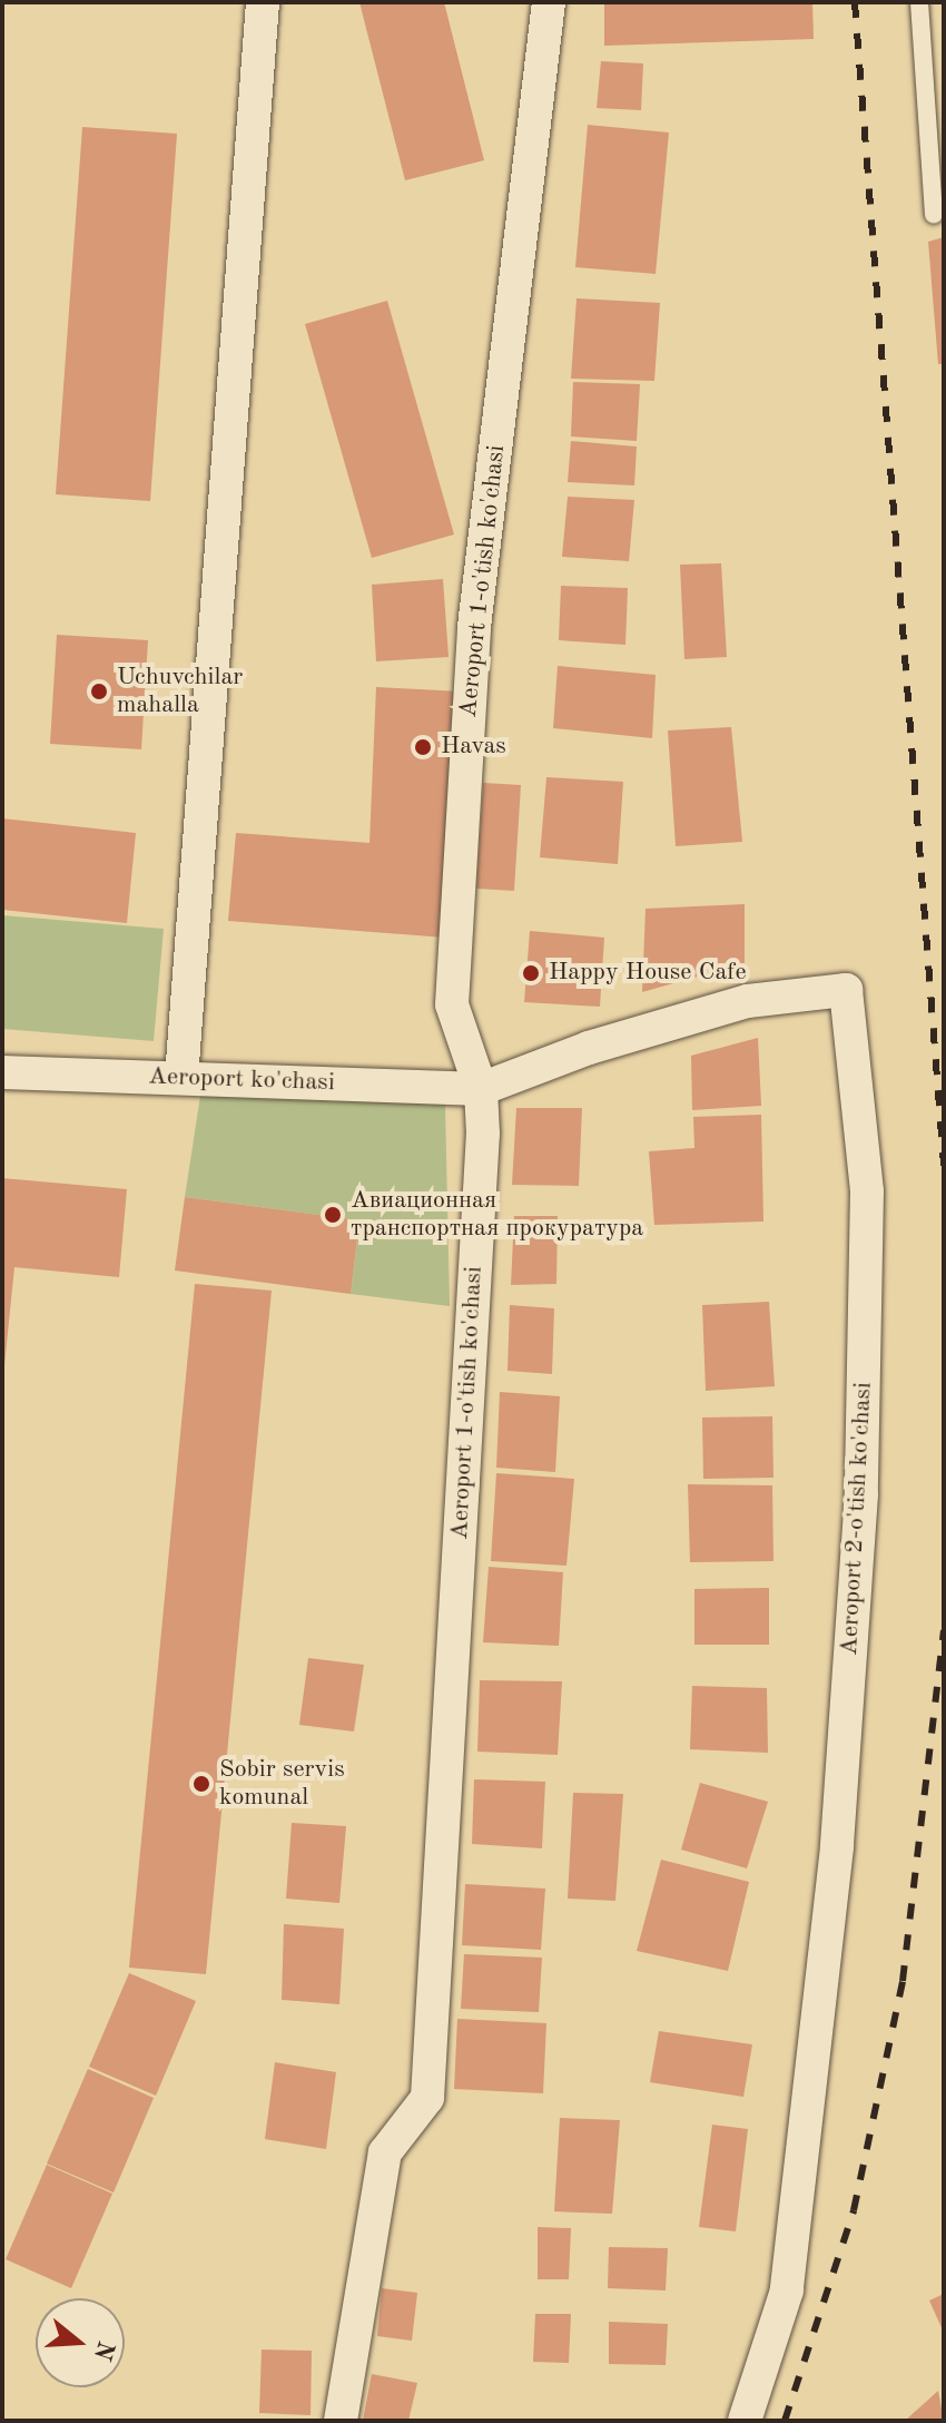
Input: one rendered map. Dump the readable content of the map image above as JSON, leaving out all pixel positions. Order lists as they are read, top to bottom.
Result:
{
  "streets": {
    "street": ["Aeroport 1-o'tish ko'chasi", "Aeroport ko'chasi", "Aeroport 2-o'tish ko'chasi"]
  },
  "crossings": [
    ["Aeroport 1-o'tish ko'chasi", "Aeroport ko'chasi"],
    ["Aeroport 1-o'tish ko'chasi", "Aeroport 2-o'tish ko'chasi"],
    ["Aeroport ko'chasi", "Aeroport 2-o'tish ko'chasi"]
  ],
  "places": [
    "Uchuvchilar mahalla",
    "Havas",
    "Happy House Cafe",
    "Авиационная транспортная прокуратура",
    "Sobir servis komunal"
  ],
  "north": "right"
}
